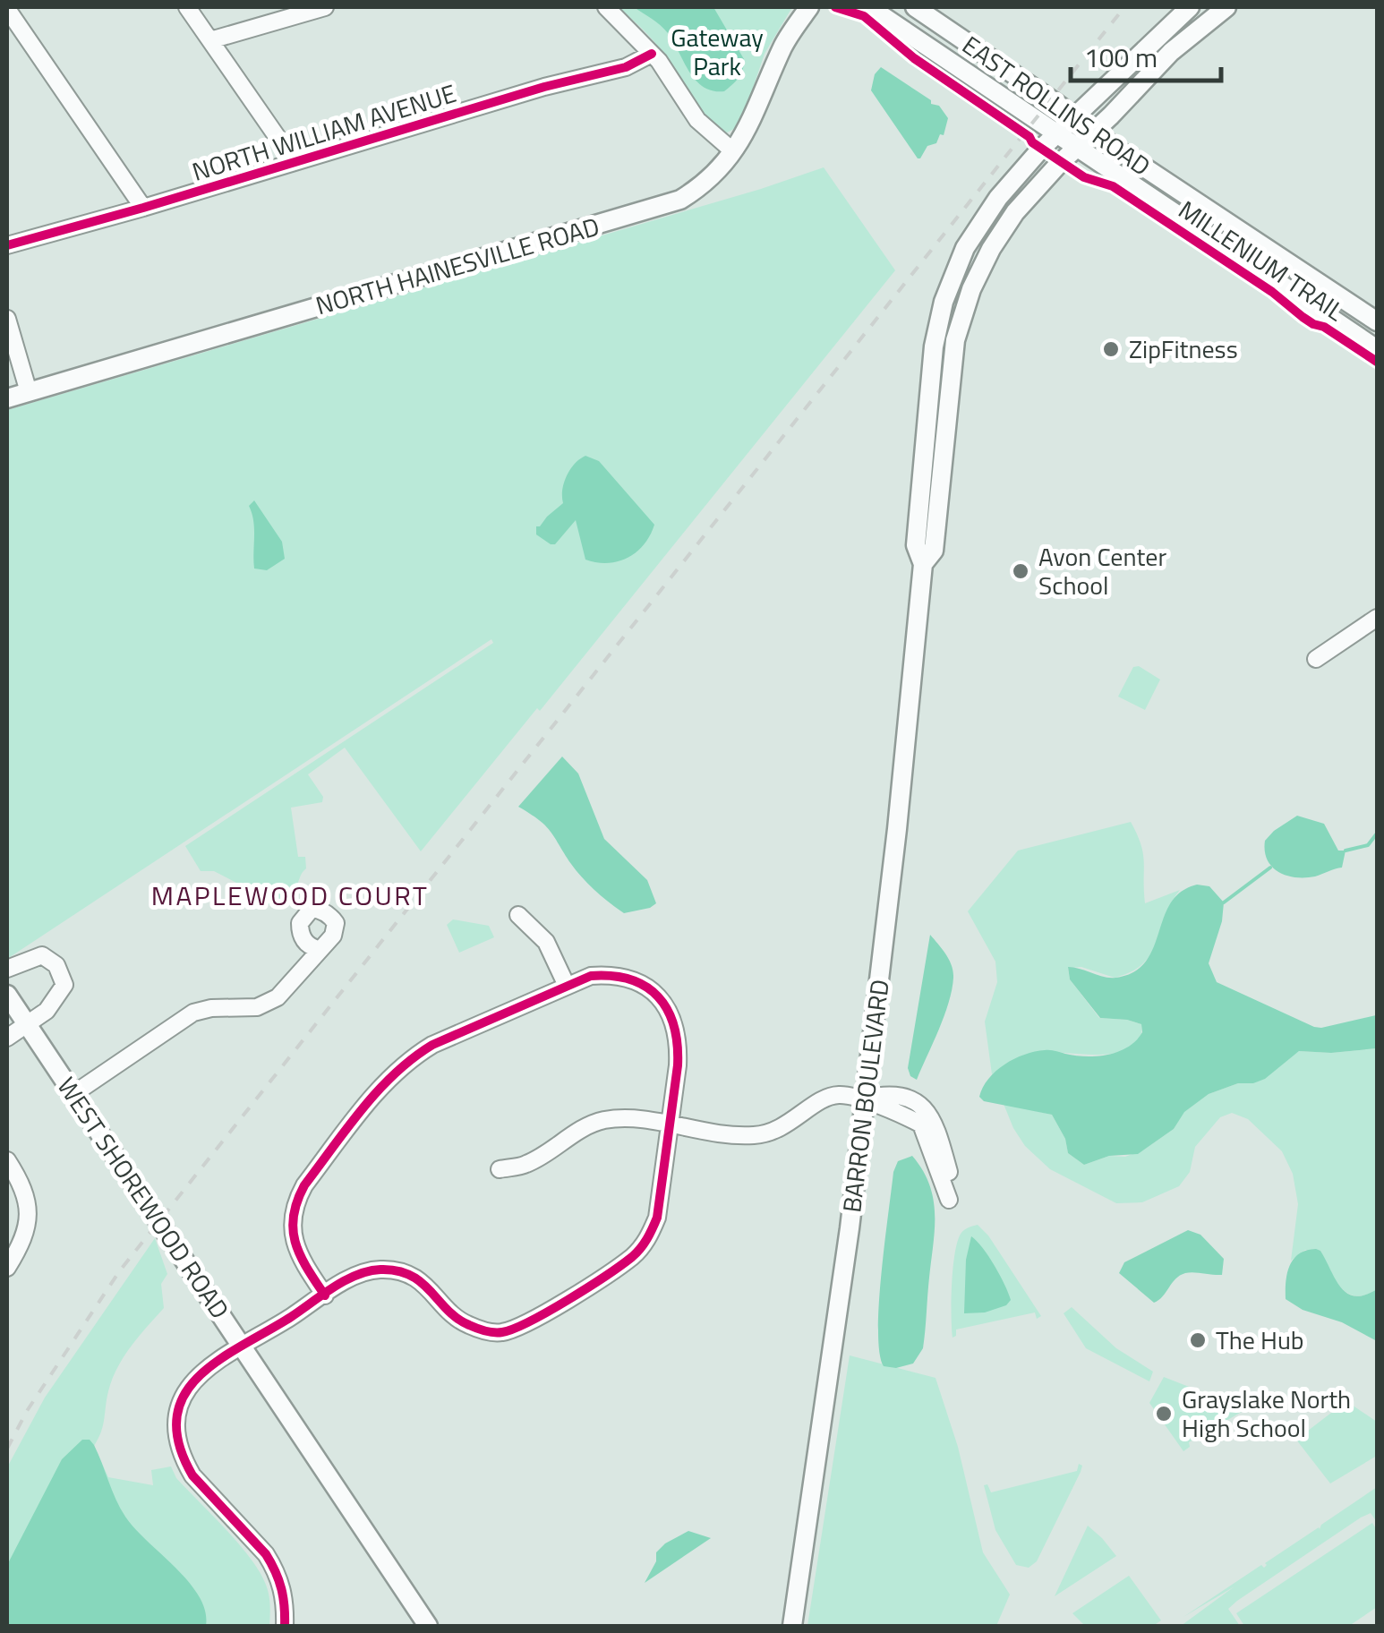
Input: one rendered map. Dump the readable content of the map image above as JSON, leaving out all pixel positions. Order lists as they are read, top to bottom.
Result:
{
  "streets": {
    "main road": [
      "EAST ROLLINS ROAD",
      "NORTH HAINESVILLE ROAD",
      "BARRON BOULEVARD",
      "WEST SHOREWOOD ROAD"
    ],
    "street": ["NORTH WILLIAM AVENUE"],
    "cycle path": ["MILLENIUM TRAIL"]
  },
  "crossings": [
    ["EAST ROLLINS ROAD", "BARRON BOULEVARD"]
  ],
  "districts": ["MAPLEWOOD COURT"],
  "parks": ["Gateway Park"],
  "places": [
    "ZipFitness",
    "Avon Center School",
    "The Hub",
    "Grayslake North High School"
  ],
  "scale_bar": "100 m"
}
